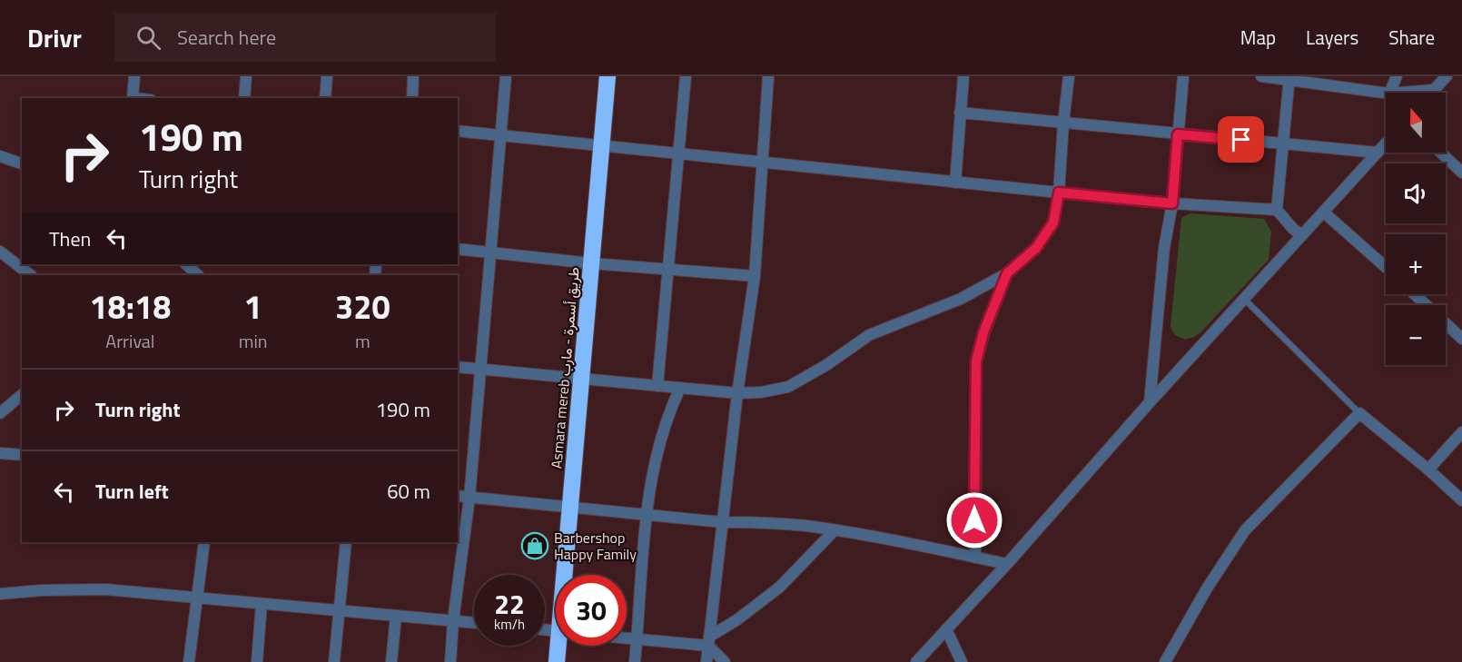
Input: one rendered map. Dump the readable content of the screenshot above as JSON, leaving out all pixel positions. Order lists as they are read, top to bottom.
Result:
{
  "streets": {
    "highway": ["Asmara mereb طريق أسمرة - مارب"]
  },
  "places": {
    "shop": ["Barbershop Happy Family"]
  },
  "north": "top",
  "page": {
    "header": "Drivr",
    "search": "Search here",
    "nav": ["Map", "Layers", "Share"],
    "map_buttons": ["+", "−"],
    "turn": ["190 m", "Turn right"],
    "then": "Then",
    "eta": [
      "18:18",
      "Arrival",
      "1",
      "min",
      "320",
      "m"
    ],
    "list": [
      {
        "name": "Turn right",
        "value": "190 m"
      },
      {
        "name": "Turn left",
        "value": "60 m"
      }
    ],
    "speed": "22 km/h",
    "limit": "30"
  }
}
